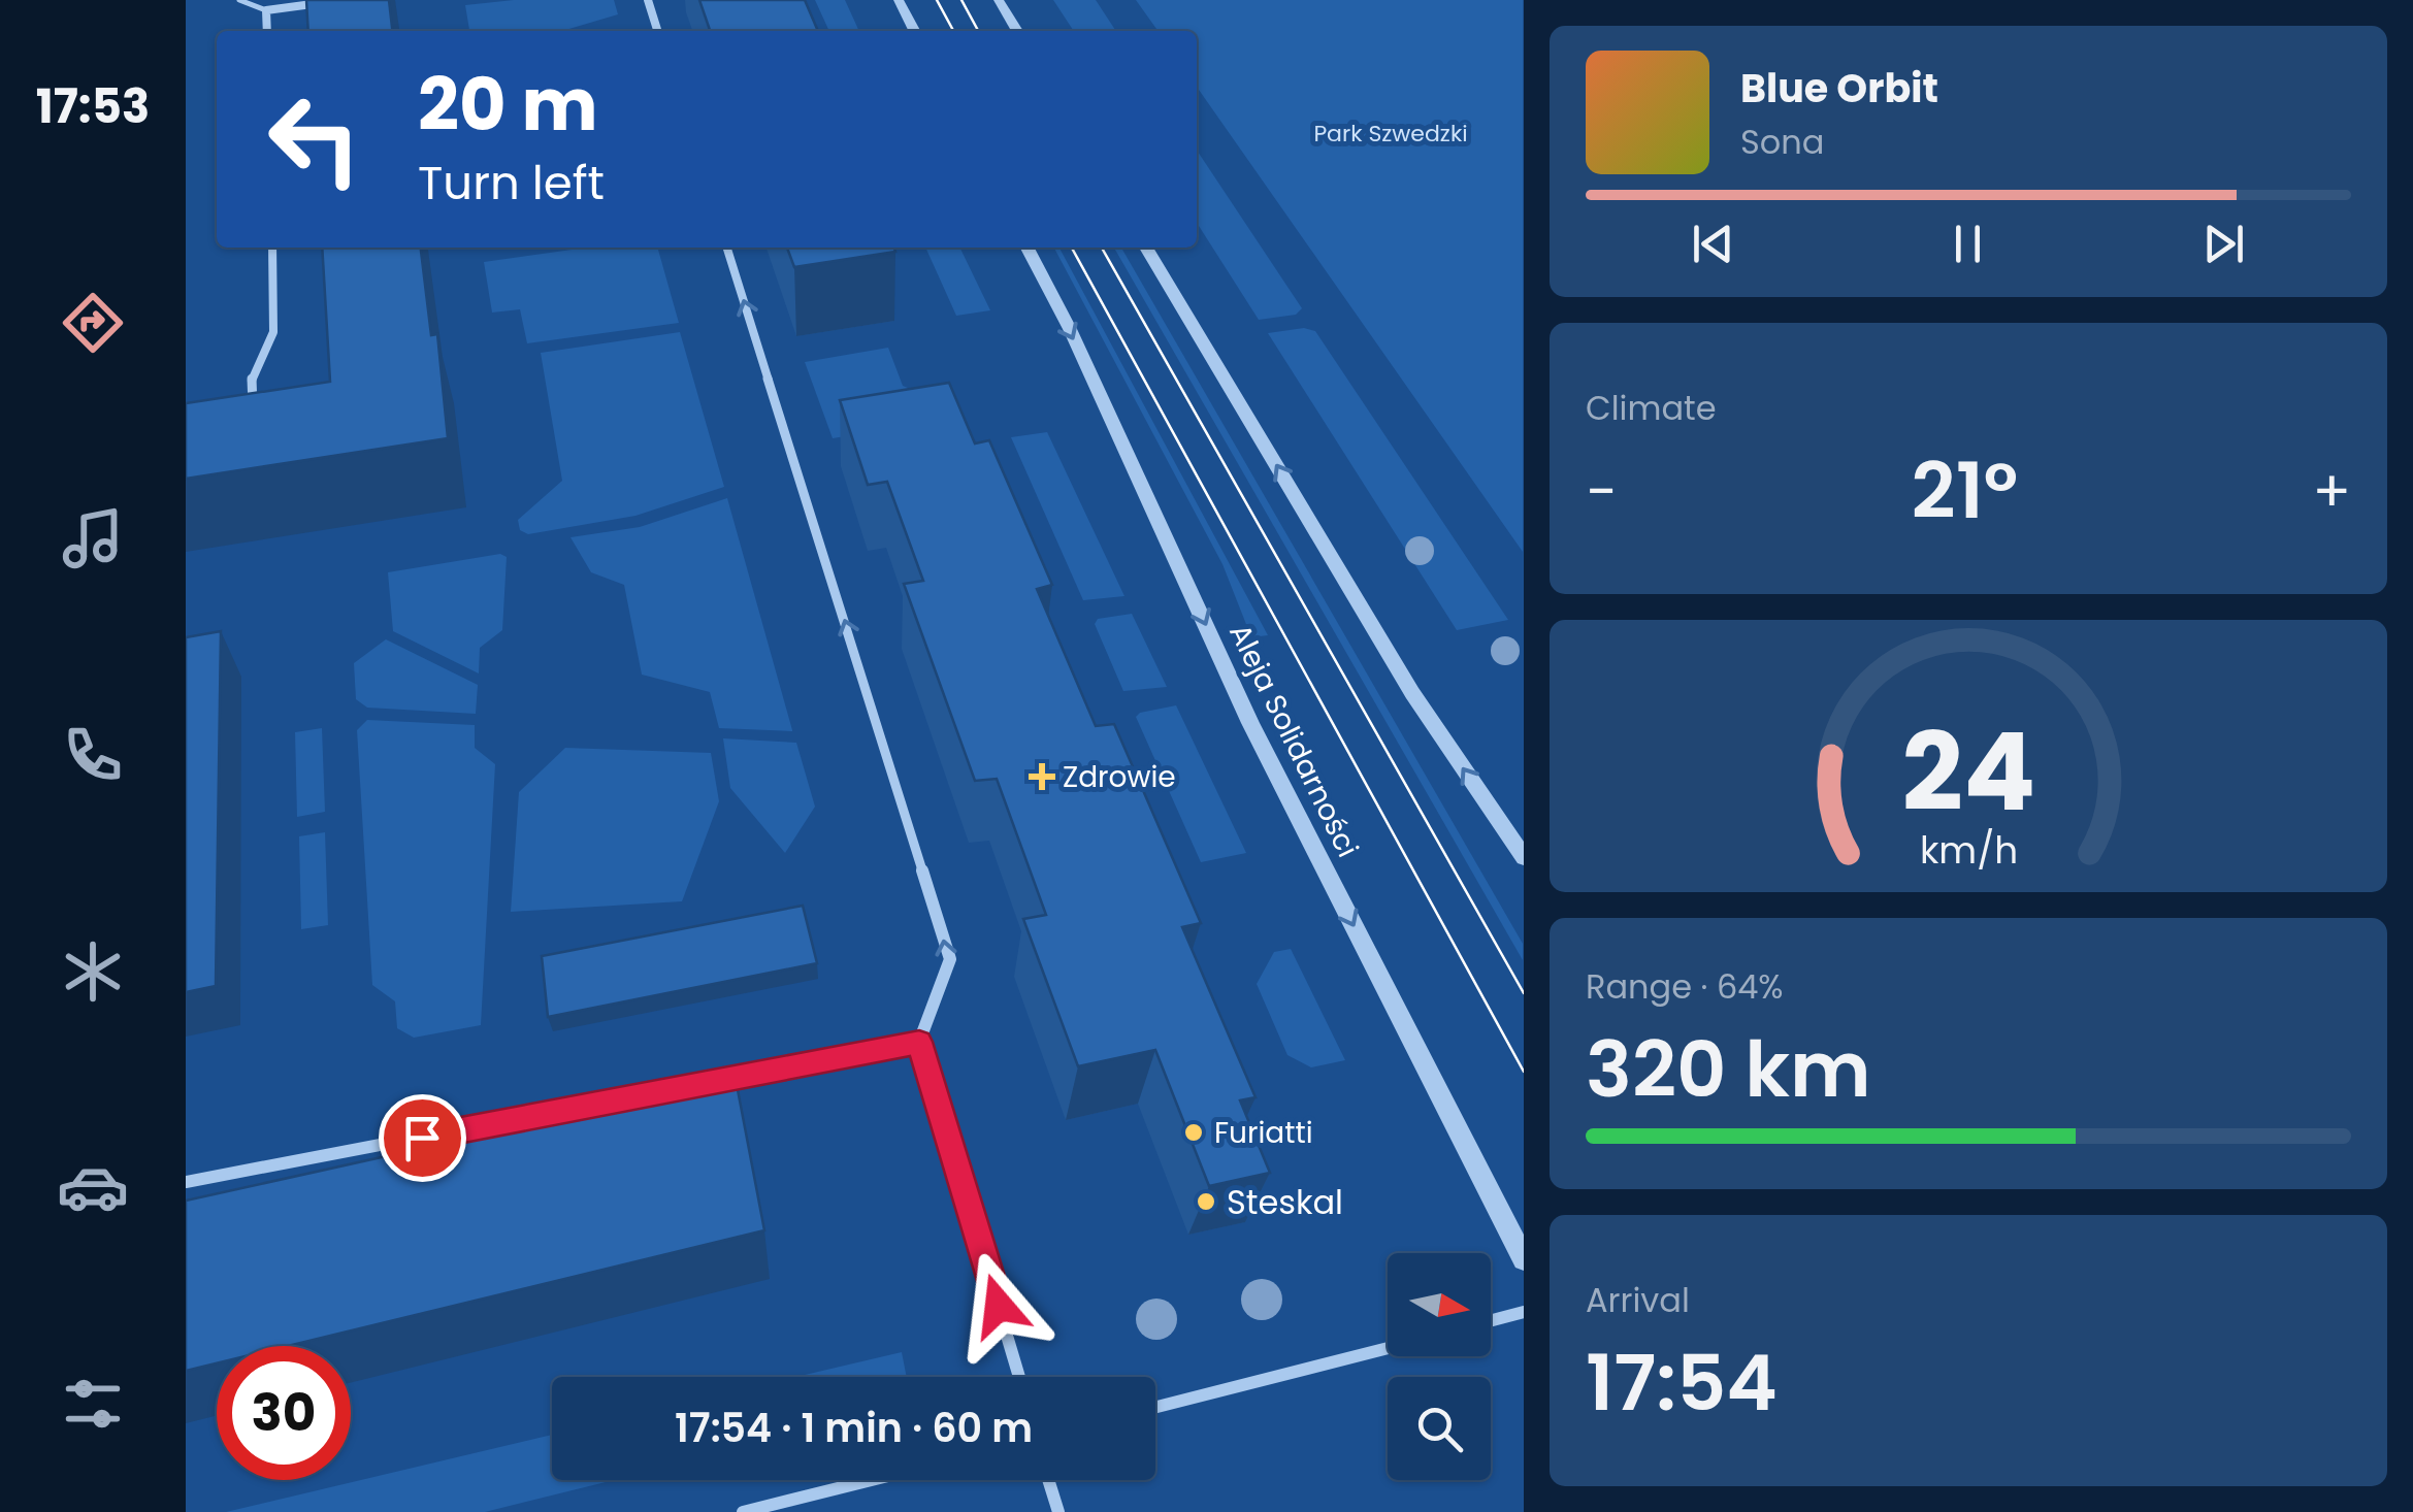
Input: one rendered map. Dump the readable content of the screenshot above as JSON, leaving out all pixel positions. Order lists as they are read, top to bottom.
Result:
{
  "streets": {
    "street": ["Aleja Solidarności"]
  },
  "parks": ["Park Szwedzki"],
  "places": {
    "health": ["Zdrowie"],
    "other": ["Furiatti", "Steskal"]
  },
  "north": "right",
  "page": {
    "tabs": "17:53",
    "turn": ["20 m", "Turn left"],
    "song": ["Blue Orbit", "Sona"],
    "tile": [
      "Climate",
      ["Range · 64%", "320 km"],
      ["Arrival", "17:54"]
    ],
    "heat": ["−", "21°", "+"],
    "limit": "30",
    "trip": "17:54 · 1 min · 60 m",
    "gauge": ["24", "km/h"]
  }
}
